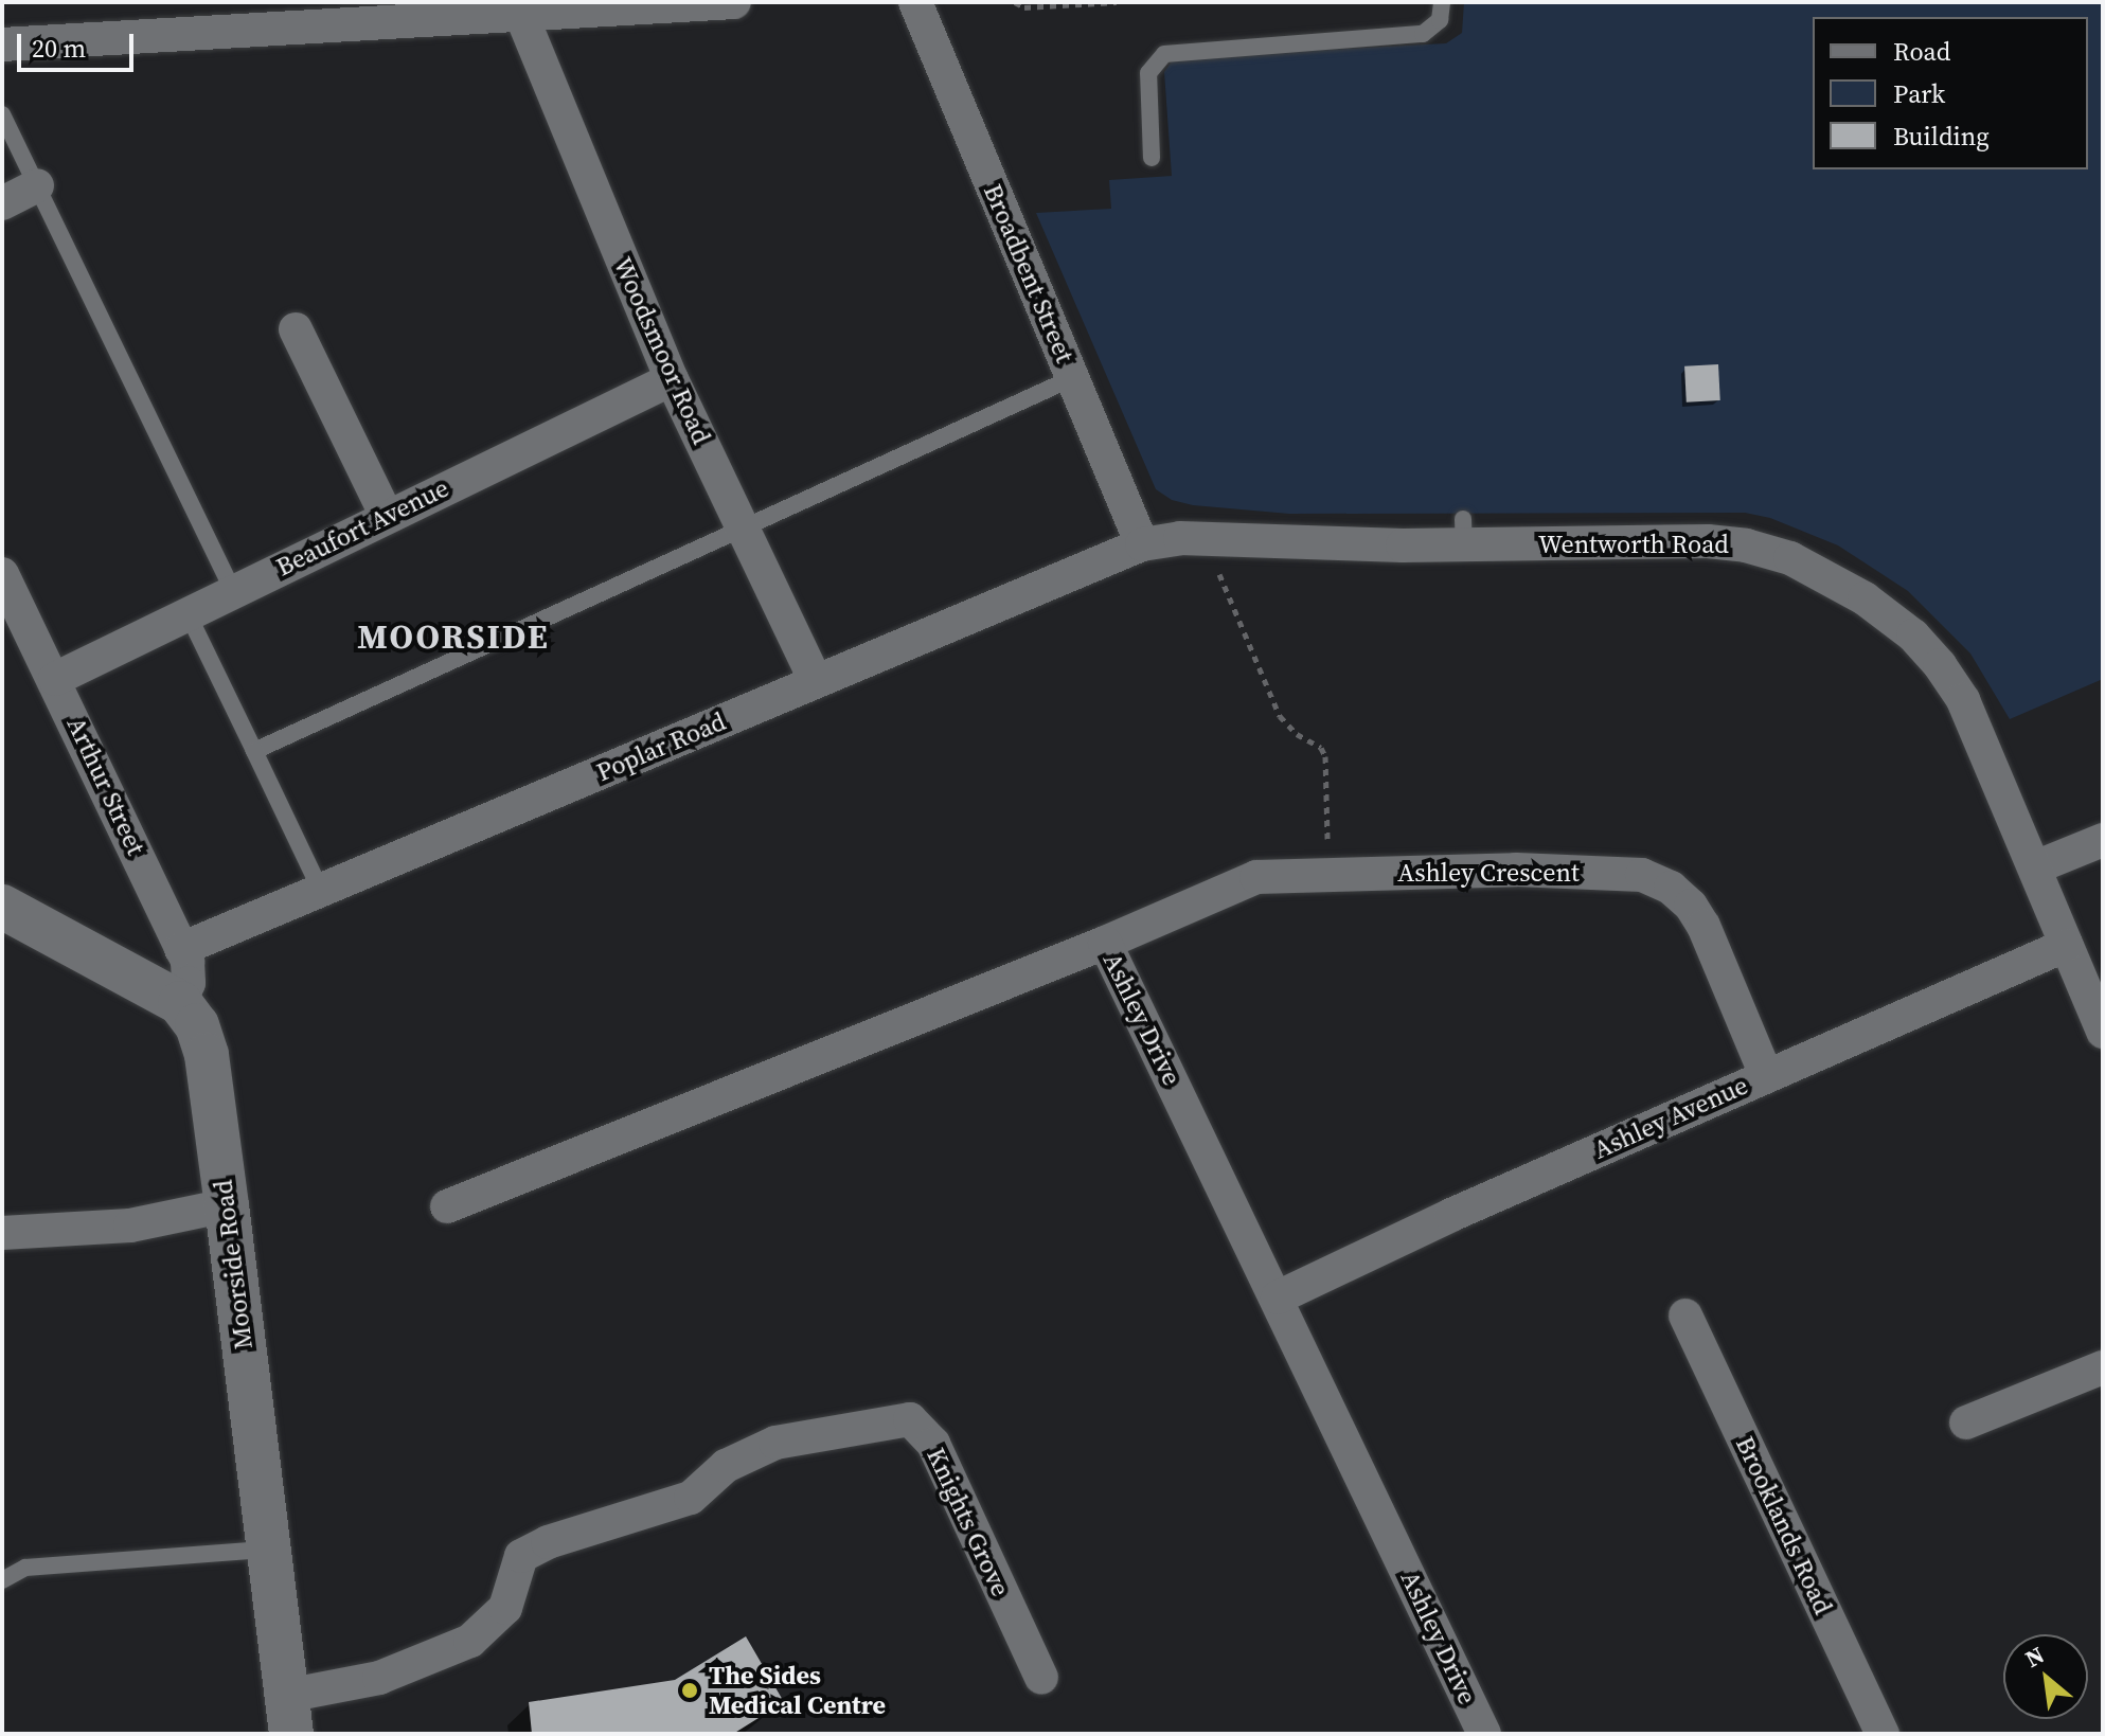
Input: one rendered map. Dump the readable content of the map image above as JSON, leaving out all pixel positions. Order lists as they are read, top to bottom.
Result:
{
  "streets": {
    "street": [
      "Broadbent Street",
      "Woodsmoor Road",
      "Beaufort Avenue",
      "Wentworth Road",
      "Poplar Road",
      "Arthur Street",
      "Ashley Crescent",
      "Ashley Drive",
      "Ashley Avenue",
      "Moorside Road",
      "Knights Grove",
      "Brooklands Road"
    ]
  },
  "crossings": [
    ["Broadbent Street", "Wentworth Road"],
    ["Broadbent Street", "Poplar Road"],
    ["Woodsmoor Road", "Beaufort Avenue"],
    ["Woodsmoor Road", "Poplar Road"],
    ["Beaufort Avenue", "Arthur Street"],
    ["Wentworth Road", "Poplar Road"],
    ["Wentworth Road", "Ashley Avenue"],
    ["Poplar Road", "Arthur Street"],
    ["Arthur Street", "Moorside Road"],
    ["Ashley Crescent", "Ashley Drive"],
    ["Ashley Crescent", "Ashley Avenue"],
    ["Ashley Drive", "Ashley Avenue"],
    ["Moorside Road", "Knights Grove"]
  ],
  "districts": ["MOORSIDE"],
  "places": ["The Sides Medical Centre"],
  "legend": ["Road", "Park", "Building"],
  "scale_bar": "20 m",
  "north": "top left"
}
